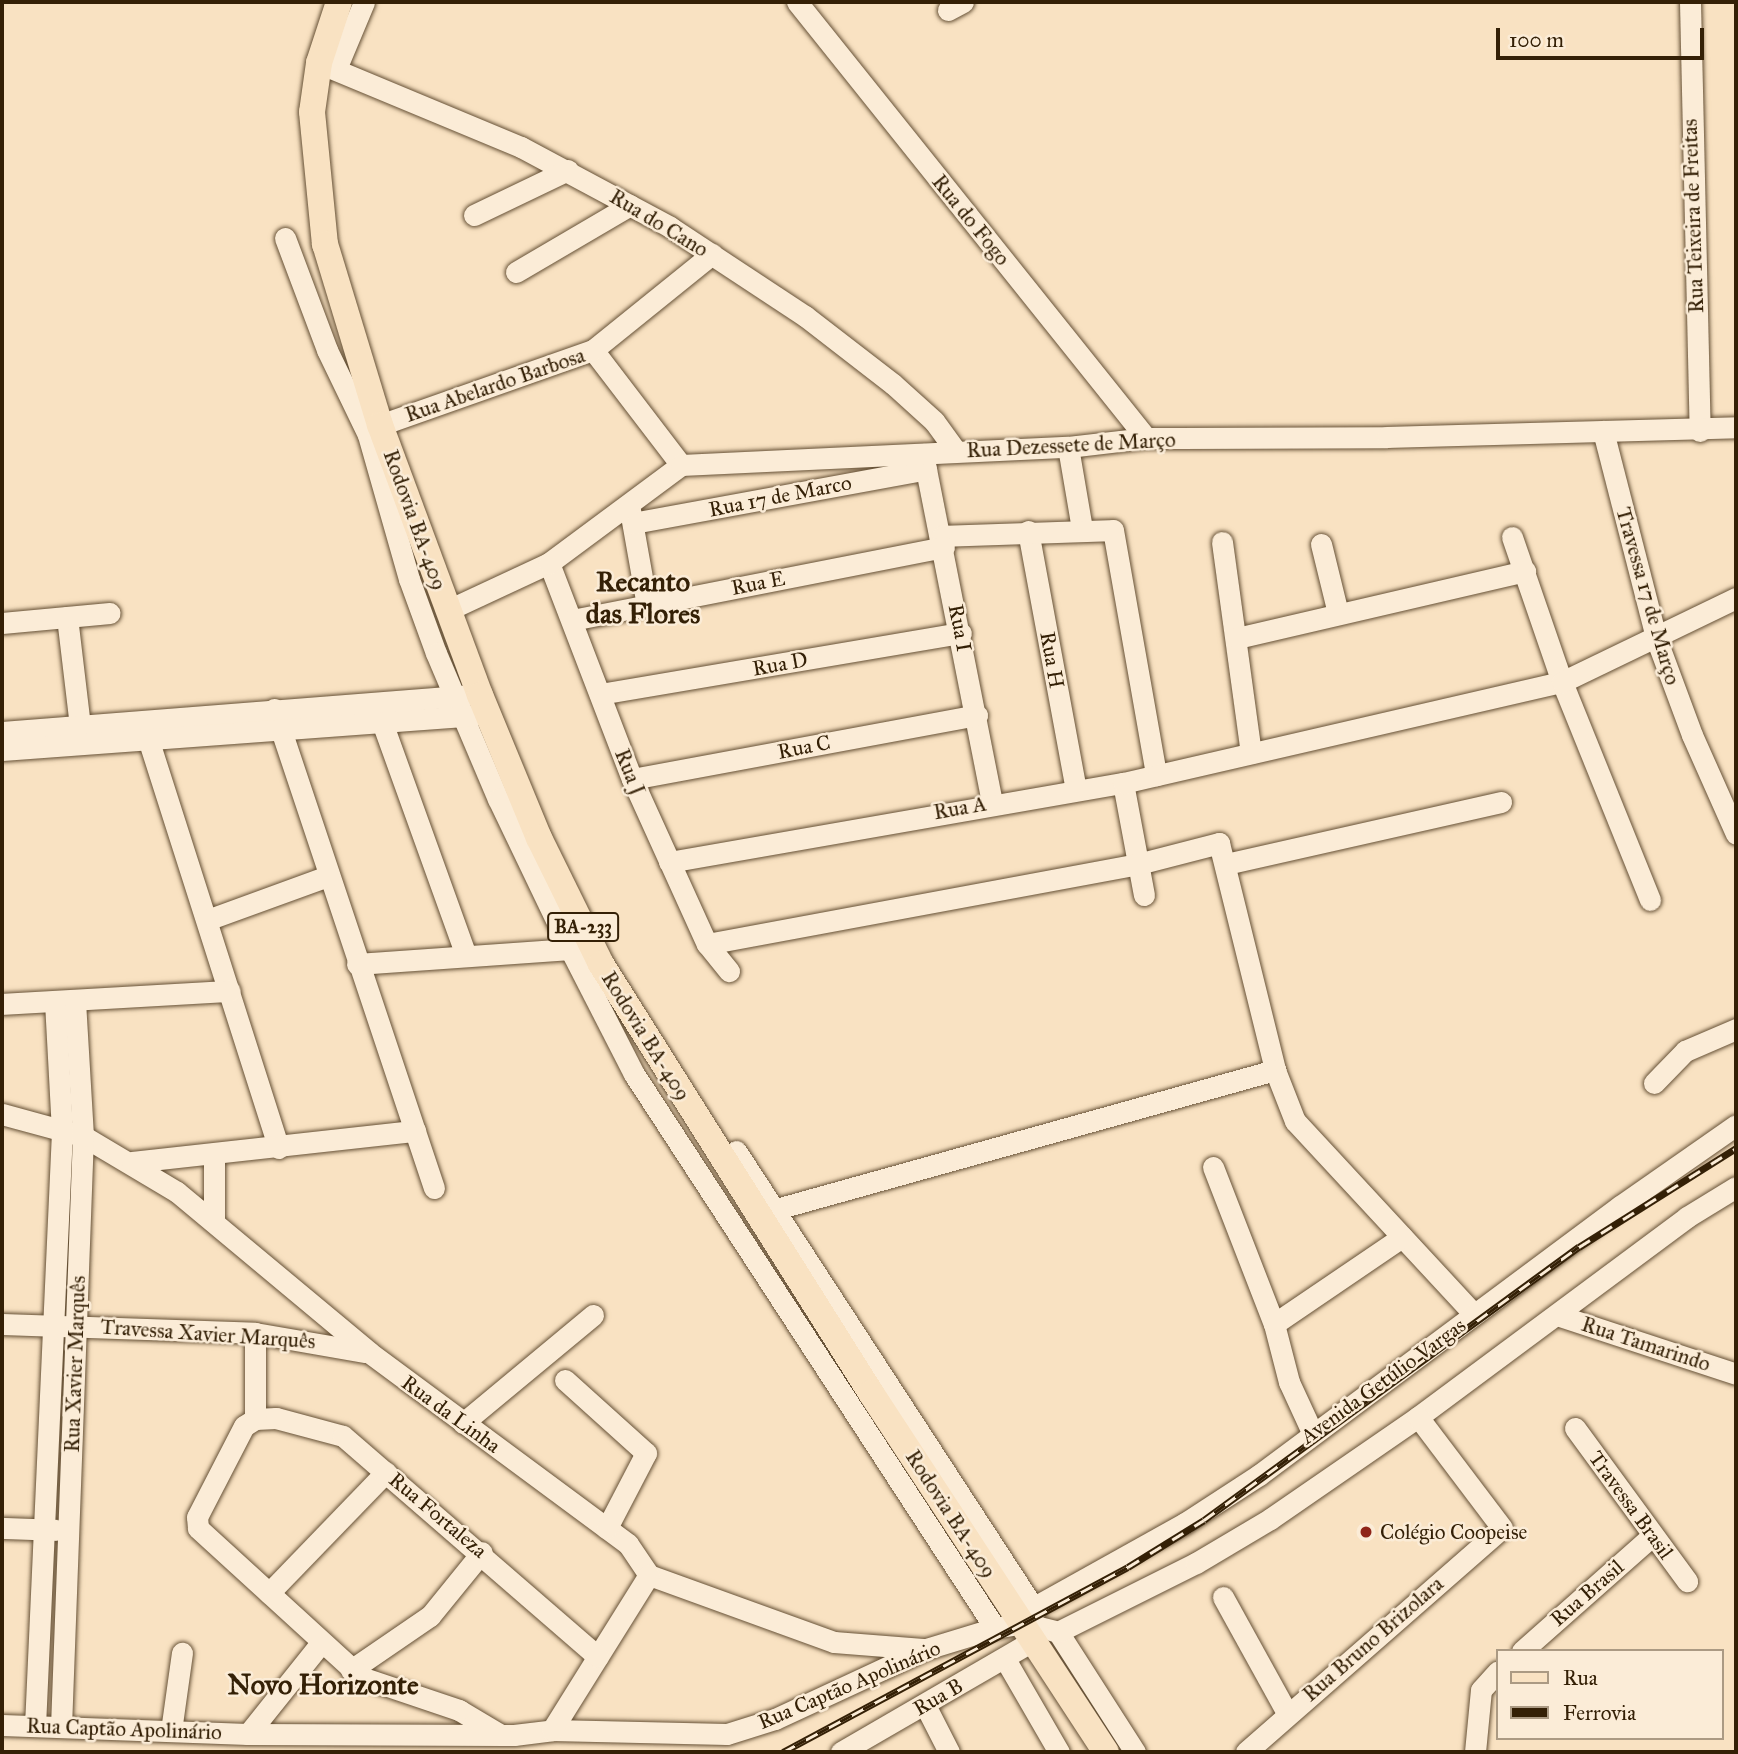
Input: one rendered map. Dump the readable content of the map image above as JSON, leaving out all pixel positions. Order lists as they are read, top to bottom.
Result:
{
  "streets": {
    "main road": ["Rodovia BA-409", "BA-233"],
    "street": [
      "Rua Teixeira de Freitas",
      "Rua do Fogo",
      "Rua do Cano",
      "Rua Abelardo Barbosa",
      "Rua Dezessete de Março",
      "Rua 17 de Marco",
      "Rua E",
      "Travessa 17 de Março",
      "Rua I",
      "Rua H",
      "Rua D",
      "Rua C",
      "Rua J",
      "Rua A",
      "Travessa Xavier Marquês",
      "Rua Tamarindo",
      "Rua Xavier Marquês",
      "Avenida Getúlio Vargas",
      "Rua da Linha",
      "Travessa Brasil",
      "Rua Fortaleza",
      "Rua Brasil",
      "Rua Bruno Brizolara",
      "Rua Captão Apolinário",
      "Rua B"
    ]
  },
  "crossings": [
    ["Rua Teixeira de Freitas", "Rua Dezessete de Março"],
    ["Rua do Fogo", "Rua Dezessete de Março"],
    ["Rua do Cano", "Rua Dezessete de Março"],
    ["Rua do Cano", "Rodovia BA-409"],
    ["Rua Abelardo Barbosa", "Rua Dezessete de Março"],
    ["Rua Abelardo Barbosa", "Rodovia BA-409"],
    ["Rua Dezessete de Março", "Rua 17 de Marco"],
    ["Rua Dezessete de Março", "Travessa 17 de Março"],
    ["Rua Dezessete de Março", "Rua I"],
    ["Rua 17 de Marco", "Rua I"],
    ["Rodovia BA-409", "Avenida Getúlio Vargas"],
    ["Rodovia BA-409", "Rua Captão Apolinário"],
    ["Rodovia BA-409", "Rua B"],
    ["Rua E", "Rua I"],
    ["Rua E", "Rua H"],
    ["Rua E", "Rua J"],
    ["Rua E", "Rua A"],
    ["Travessa 17 de Março", "Rua A"],
    ["Rua I", "Rua D"],
    ["Rua I", "Rua C"],
    ["Rua I", "Rua A"],
    ["Rua H", "Rua A"],
    ["Rua D", "Rua J"],
    ["Rua C", "Rua J"],
    ["Rua J", "Rua A"],
    ["Travessa Xavier Marquês", "Rua Xavier Marquês"],
    ["Travessa Xavier Marquês", "Rua da Linha"],
    ["Rua Xavier Marquês", "Rua da Linha"],
    ["Rua Xavier Marquês", "Rua Captão Apolinário"],
    ["Avenida Getúlio Vargas", "Rua Captão Apolinário"],
    ["Avenida Getúlio Vargas", "Rua B"],
    ["Travessa Brasil", "Rua Brasil"],
    ["Rua Captão Apolinário", "Rua B"]
  ],
  "districts": ["Recanto das Flores", "Novo Horizonte"],
  "places": ["Colégio Coopeise"],
  "legend": ["Rua", "Ferrovia"],
  "scale_bar": "100 m"
}
